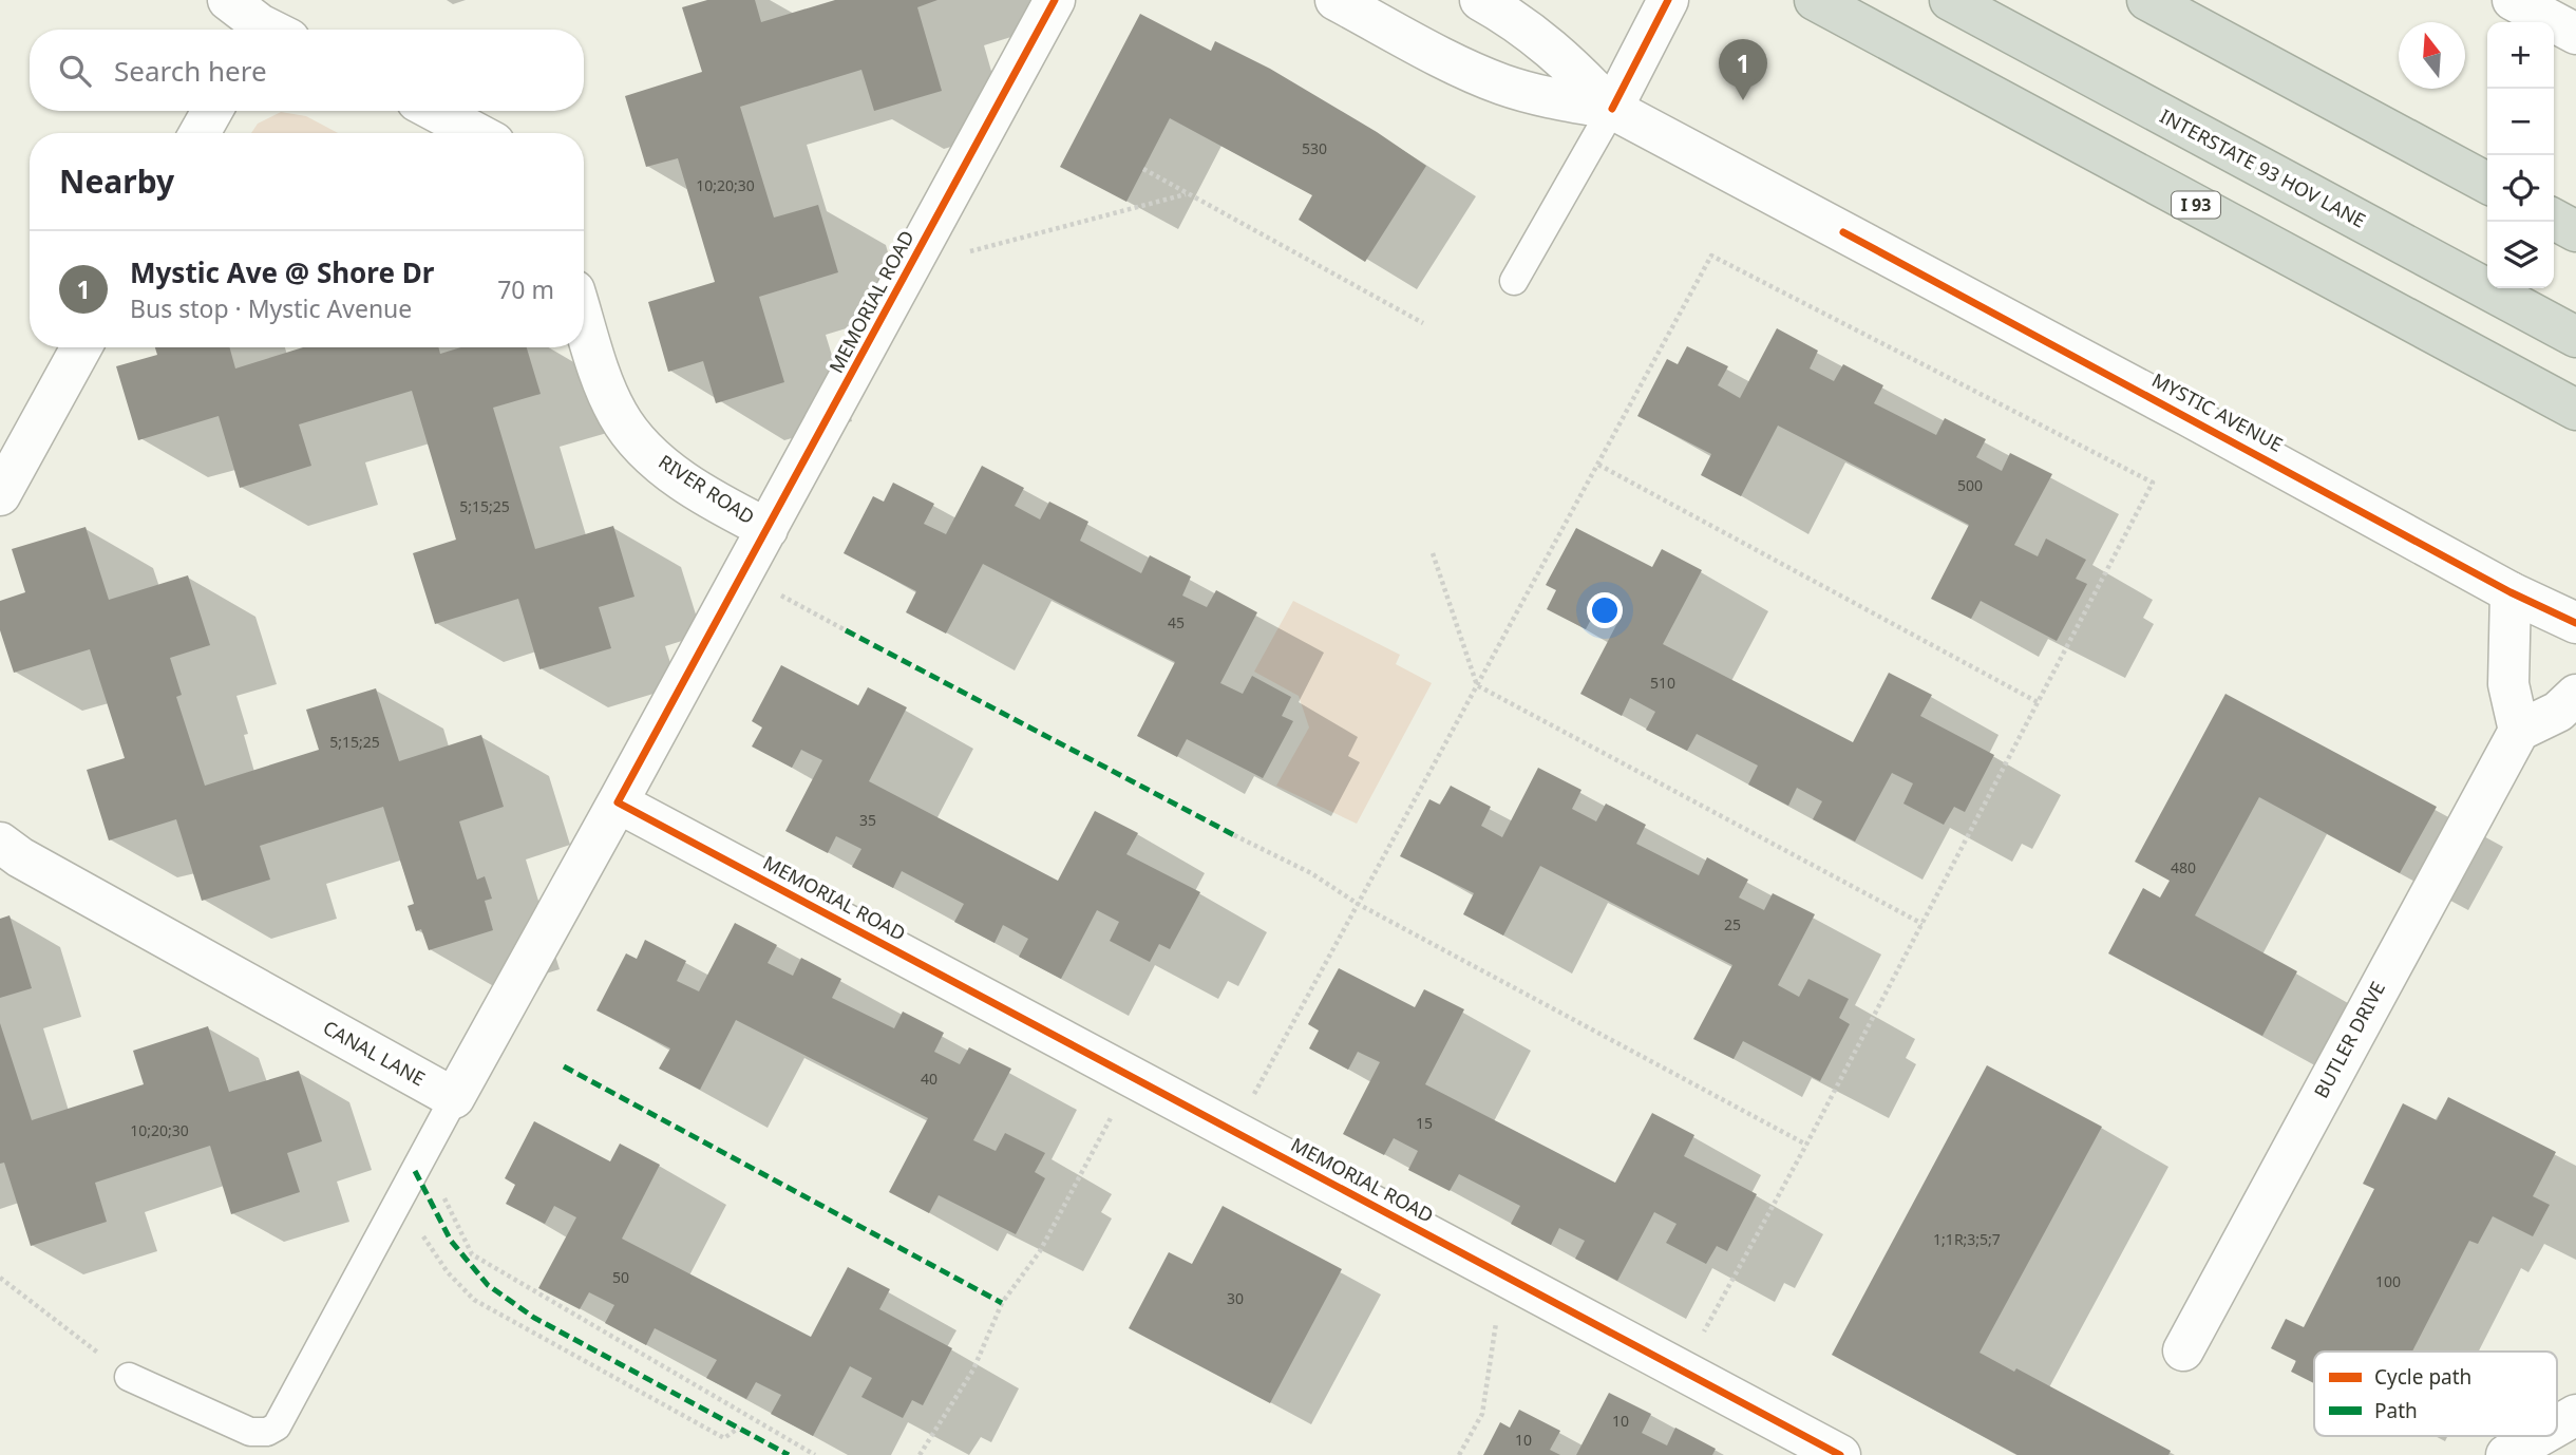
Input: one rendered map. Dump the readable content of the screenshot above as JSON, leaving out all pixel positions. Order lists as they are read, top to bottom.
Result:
{
  "streets": {
    "highway": ["INTERSTATE 93 HOV LANE", "I 93"],
    "street": [
      "MEMORIAL ROAD",
      "MYSTIC AVENUE",
      "RIVER ROAD",
      "BUTLER DRIVE",
      "CANAL LANE"
    ]
  },
  "crossings": [
    ["MEMORIAL ROAD", "RIVER ROAD"]
  ],
  "house_numbers": [
    "530",
    "10;20;30",
    "500",
    "5;15;25",
    "45",
    "510",
    "5;15;25",
    "35",
    "480",
    "25",
    "40",
    "15",
    "10;20;30",
    "1;1R;3;5;7",
    "50",
    "100",
    "30",
    "10",
    "10"
  ],
  "legend": ["Cycle path", "Path"],
  "north": "top",
  "page": {
    "map_buttons": ["+", "−"],
    "search": "Search here",
    "pins": "1",
    "heading": "Nearby",
    "list": [
      {
        "mark": "1",
        "name": "Mystic Ave @ Shore Dr",
        "note": "Bus stop · Mystic Avenue",
        "value": "70 m"
      }
    ]
  }
}
